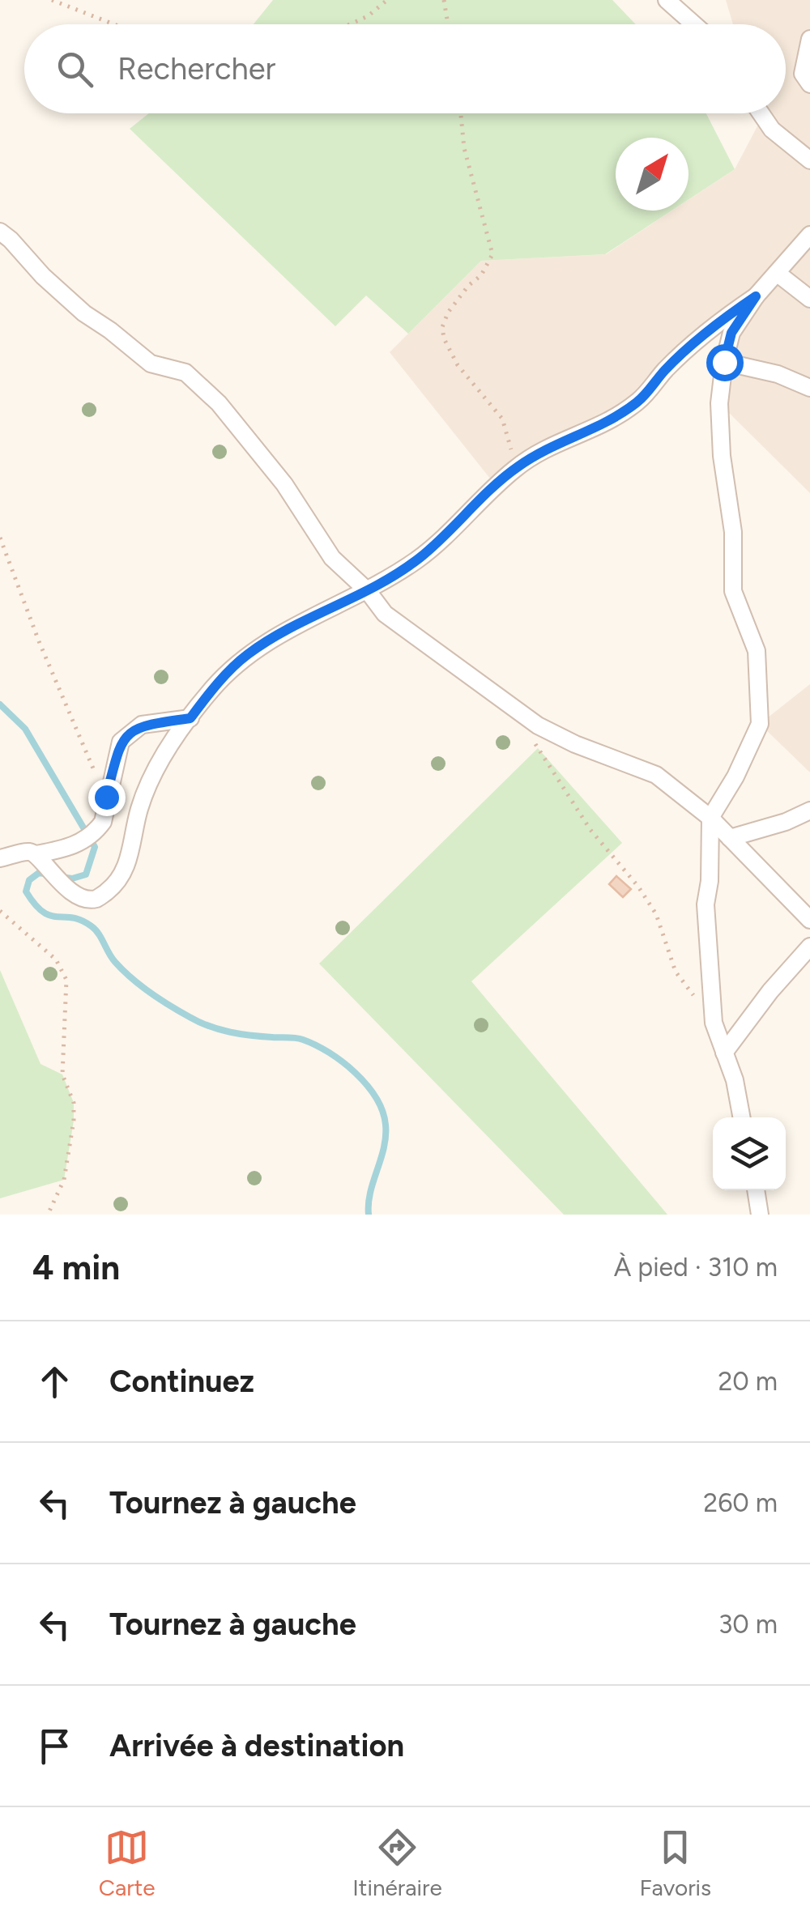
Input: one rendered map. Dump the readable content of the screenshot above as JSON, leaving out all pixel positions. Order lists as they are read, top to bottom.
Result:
{
  "north": "top right",
  "page": {
    "search": "Rechercher",
    "heading": ["4 min", "À pied · 310 m"],
    "list": [
      ["Continuez", "20 m"],
      ["Tournez à gauche", "260 m"],
      ["Tournez à gauche", "30 m"],
      "Arrivée à destination"
    ],
    "nav": ["Carte", "Itinéraire", "Favoris"]
  }
}
